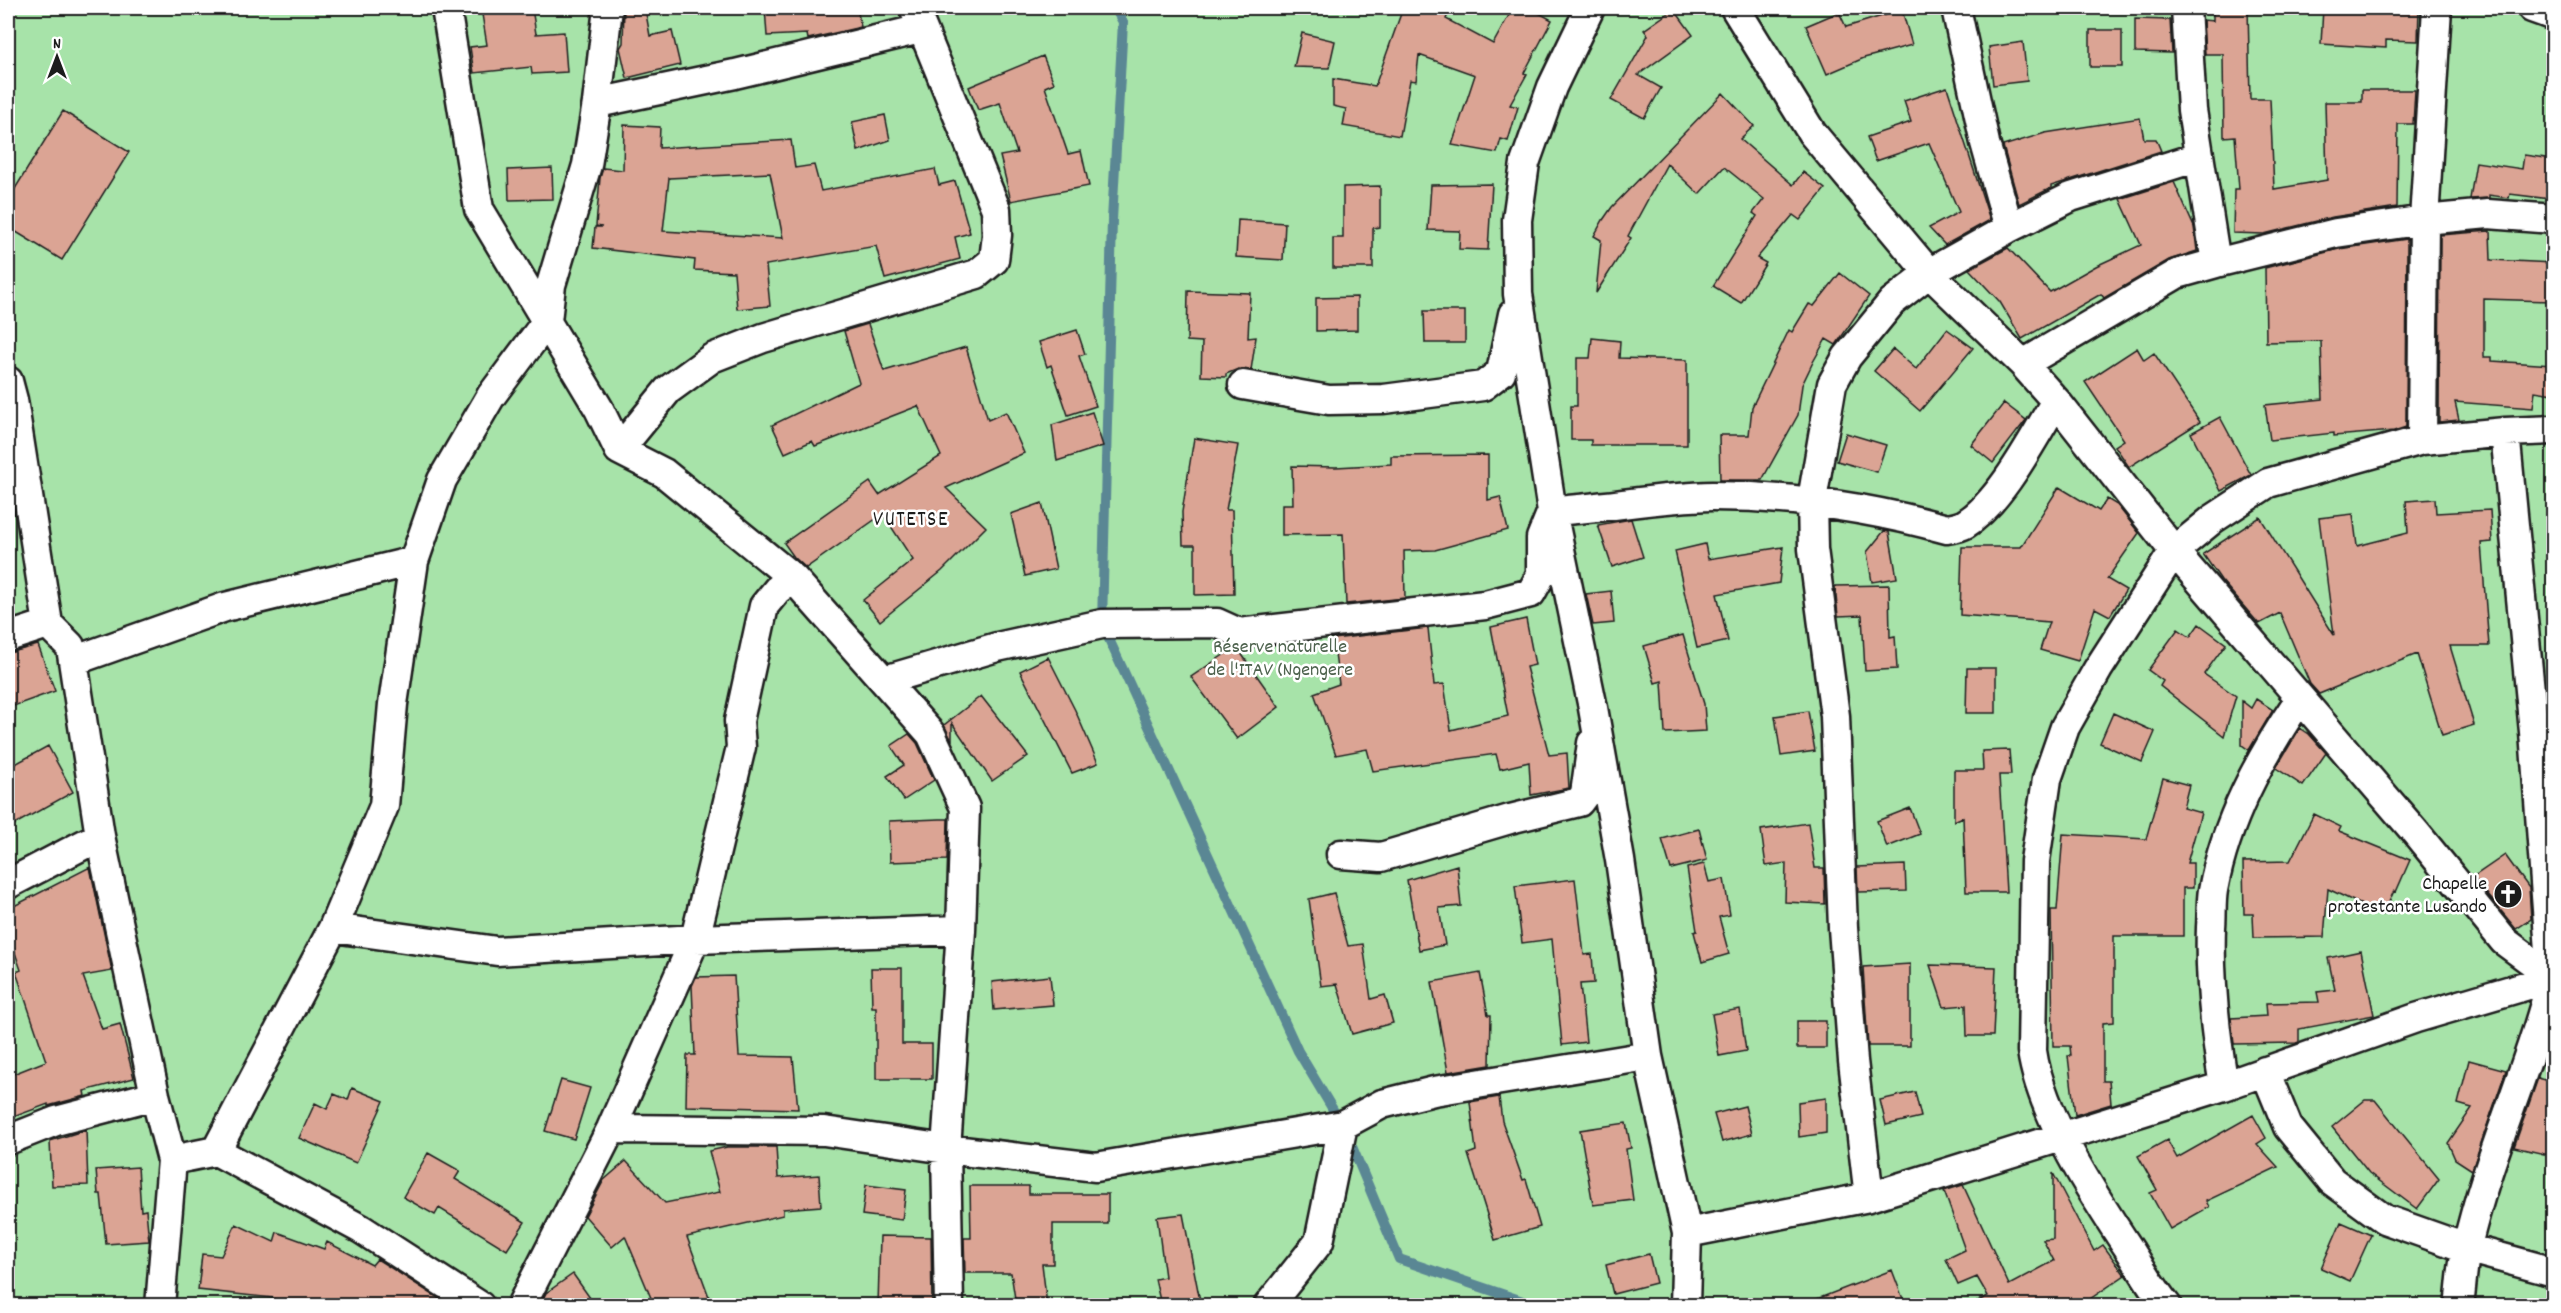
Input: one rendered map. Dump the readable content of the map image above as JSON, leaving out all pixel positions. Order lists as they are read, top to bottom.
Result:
{
  "districts": ["VUTETSE"],
  "parks": ["Réserve naturelle de l'ITAV (Ngengere"],
  "places": {
    "church": ["Chapelle protestante Lusando"]
  },
  "north": "top"
}
